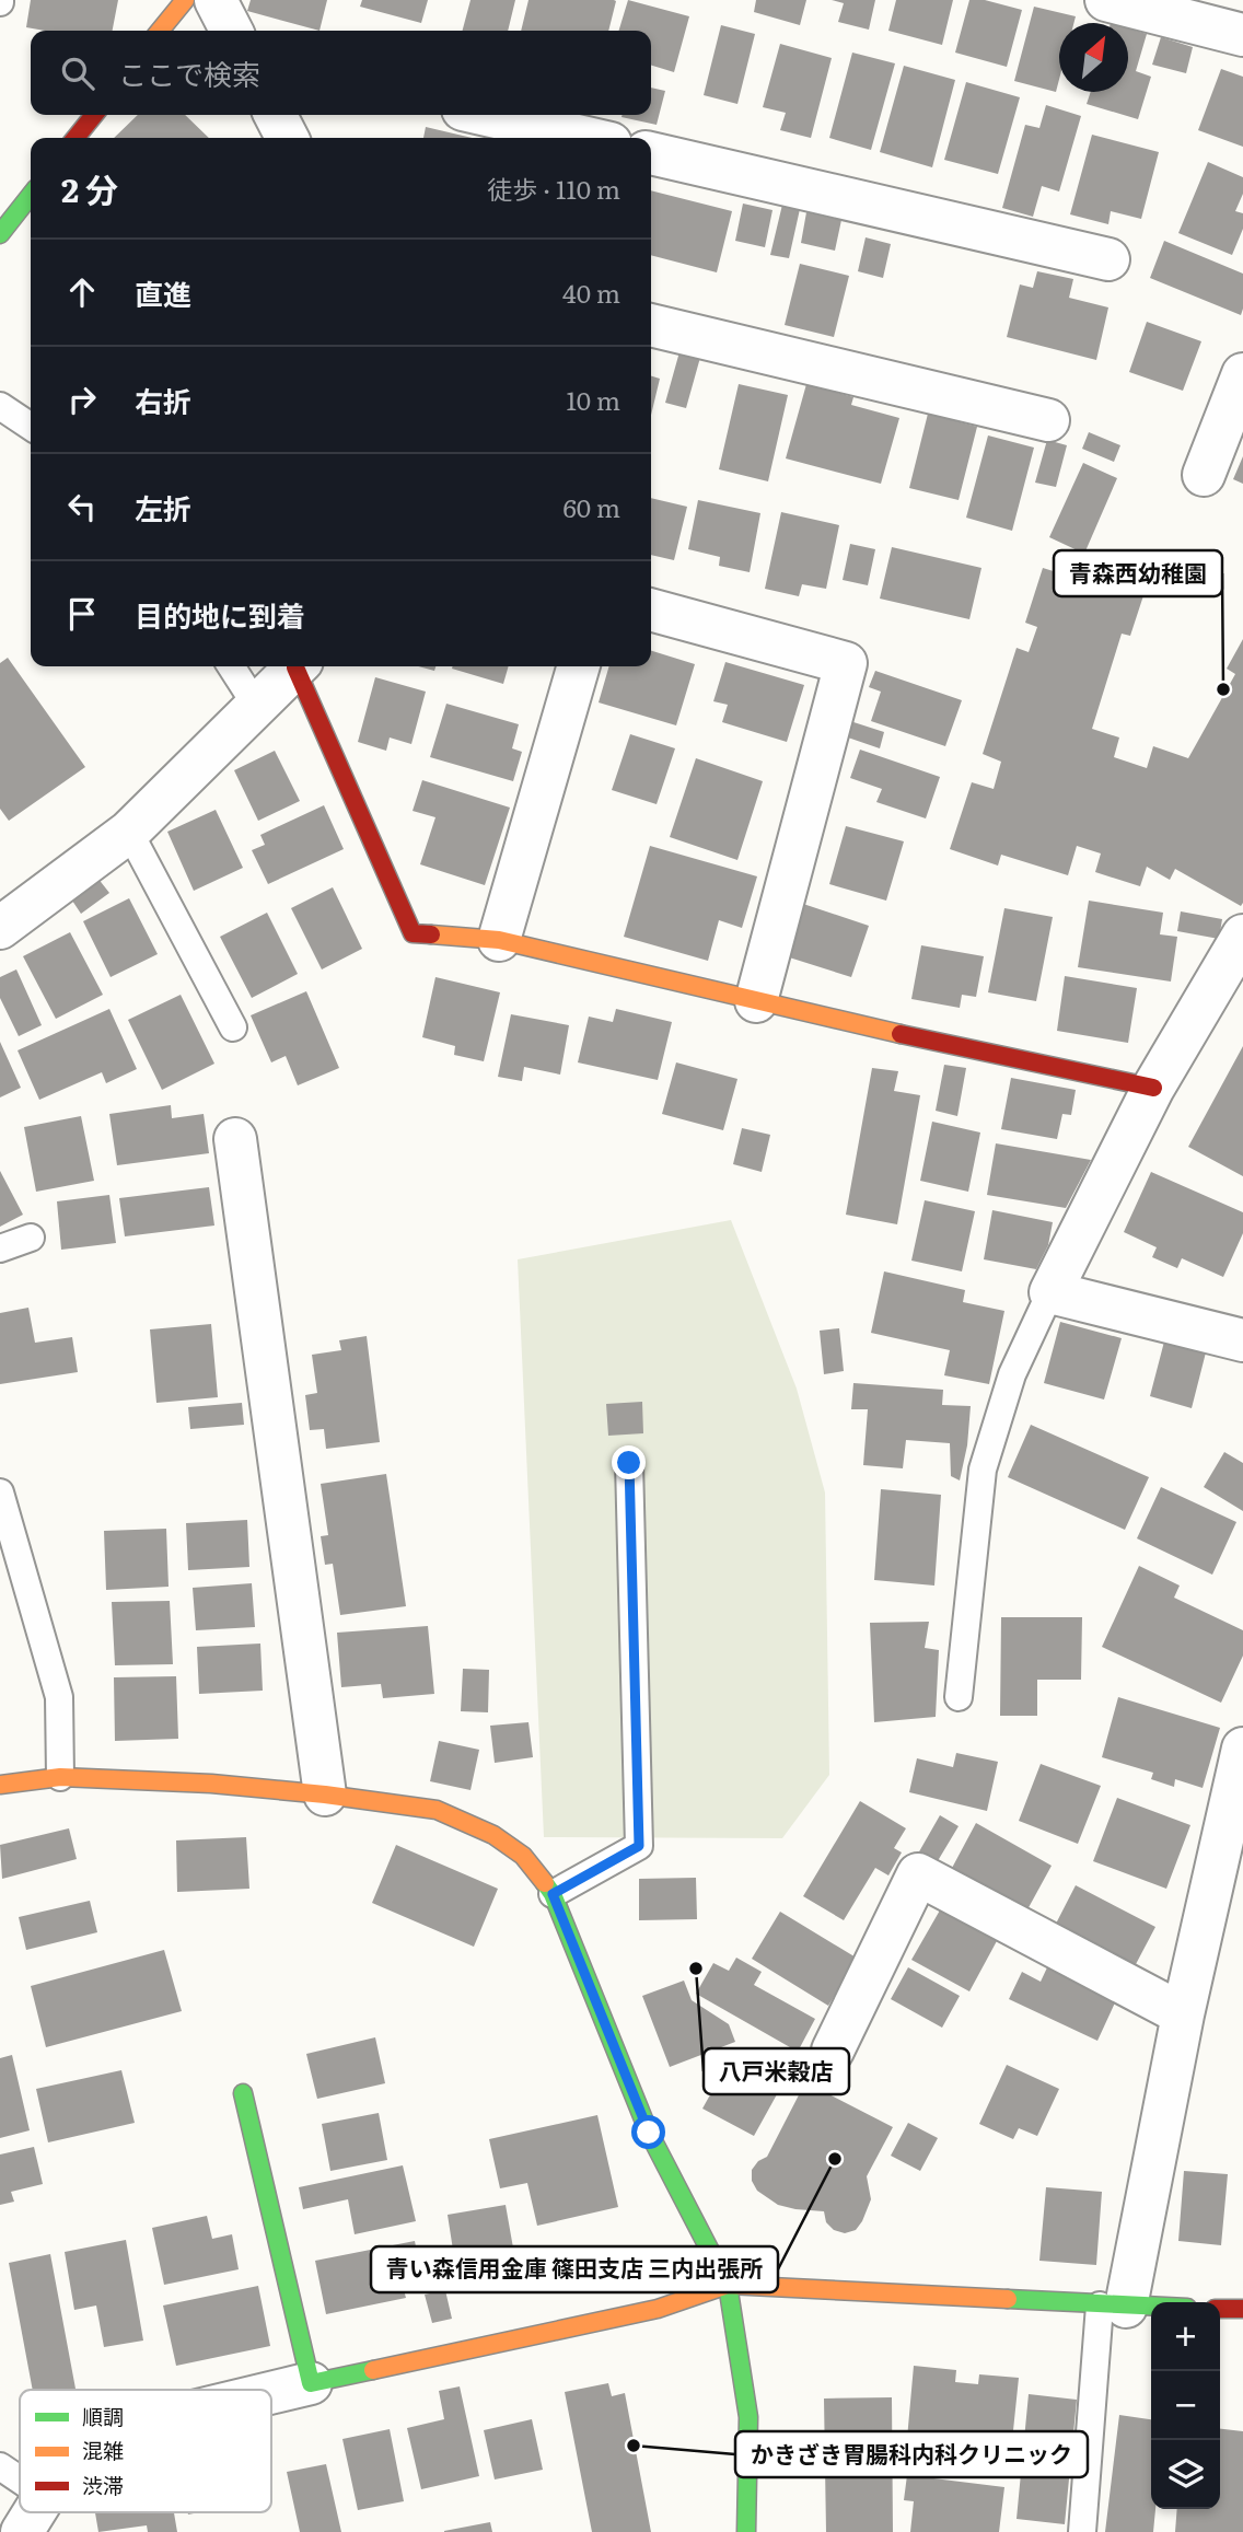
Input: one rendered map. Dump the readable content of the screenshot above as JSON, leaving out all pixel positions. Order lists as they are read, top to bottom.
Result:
{
  "places": [
    "青森西幼稚園",
    "八戸米穀店",
    "青い森信用金庫 篠田支店 三内出張所",
    "かきざき胃腸科内科クリニック"
  ],
  "legend": ["順調", "混雑", "渋滞"],
  "north": "top right",
  "page": {
    "search": "ここで検索",
    "heading": ["2 分", "徒歩 · 110 m"],
    "list": [
      ["直進", "40 m"],
      ["右折", "10 m"],
      ["左折", "60 m"],
      "目的地に到着"
    ],
    "map_buttons": ["+", "−"]
  }
}
